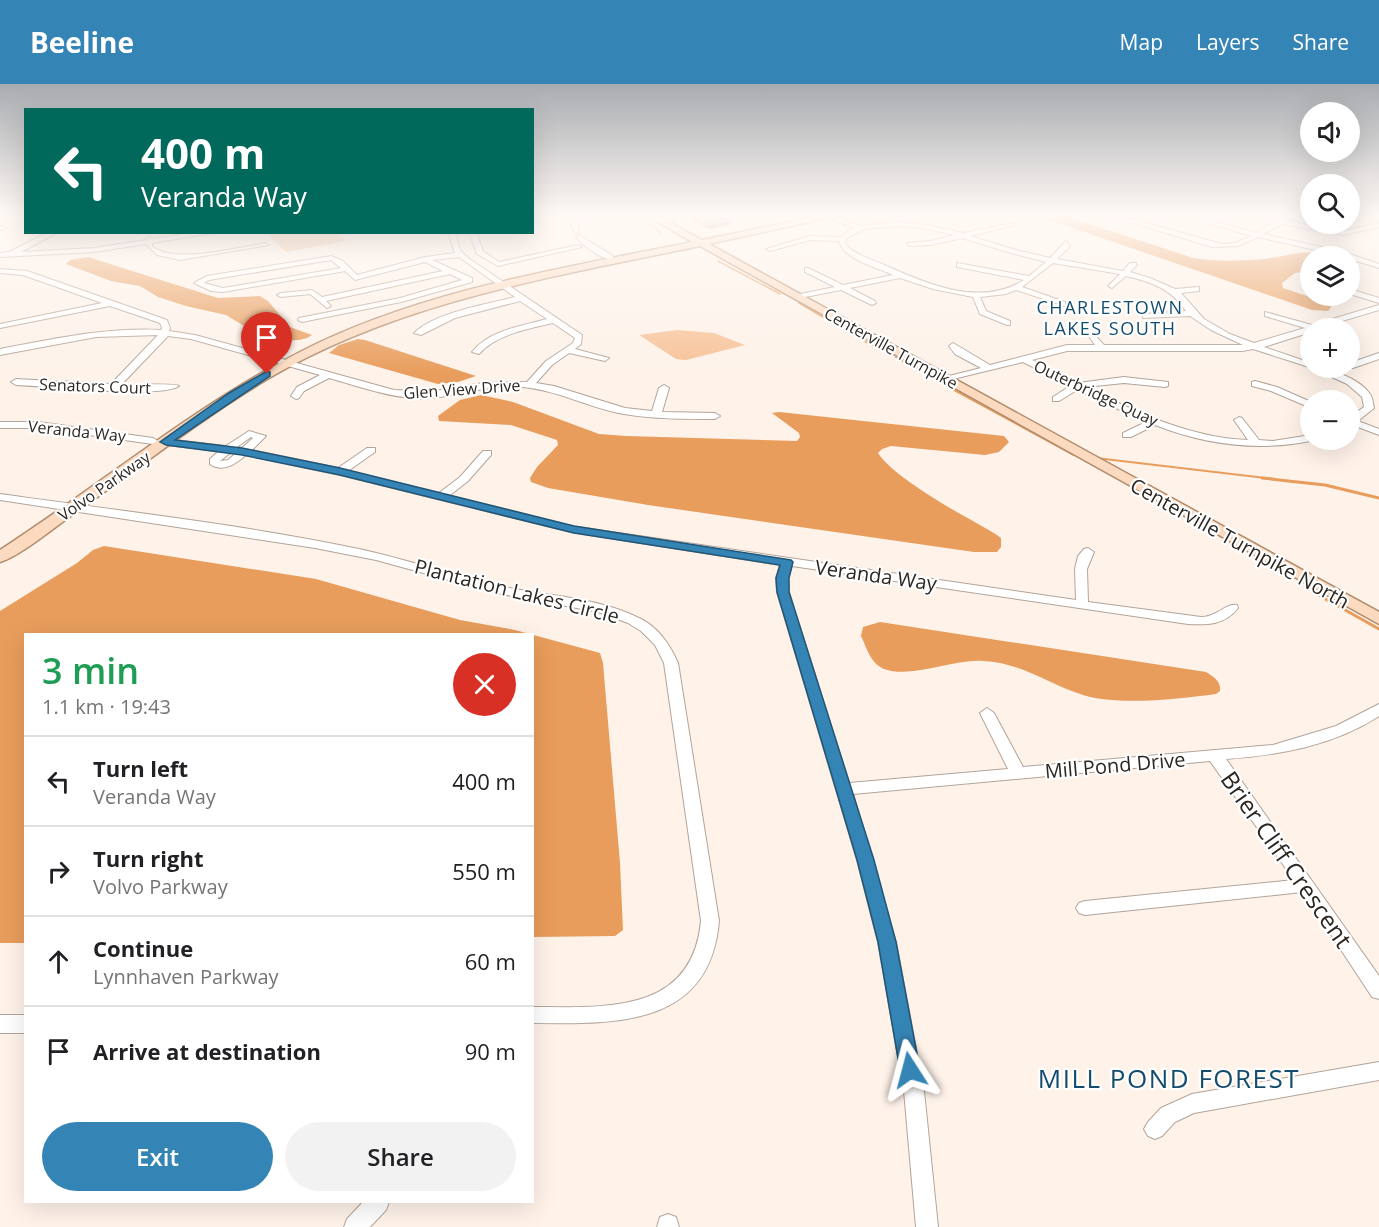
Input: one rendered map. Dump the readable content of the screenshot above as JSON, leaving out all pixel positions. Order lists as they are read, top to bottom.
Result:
{
  "streets": {
    "main road": ["Centerville Turnpike", "Volvo Parkway", "Centerville Turnpike North"],
    "street": [
      "Senators Court",
      "Glen View Drive",
      "Outerbridge Quay",
      "Veranda Way",
      "Plantation Lakes Circle",
      "Mill Pond Drive",
      "Brier Cliff Crescent"
    ]
  },
  "crossings": [
    ["Centerville Turnpike", "Centerville Turnpike North"],
    ["Glen View Drive", "Volvo Parkway"],
    ["Veranda Way", "Volvo Parkway"],
    ["Volvo Parkway", "Plantation Lakes Circle"],
    ["Mill Pond Drive", "Brier Cliff Crescent"]
  ],
  "districts": ["CHARLESTOWN LAKES SOUTH", "MILL POND FOREST"],
  "page": {
    "header": "Beeline",
    "nav": ["Map", "Layers", "Share"],
    "map_buttons": ["+", "−"],
    "turn": ["400 m", "Veranda Way"],
    "heading": ["3 min", "1.1 km · 19:43"],
    "list": [
      {
        "name": "Turn left",
        "note": "Veranda Way",
        "value": "400 m"
      },
      {
        "name": "Turn right",
        "note": "Volvo Parkway",
        "value": "550 m"
      },
      {
        "name": "Continue",
        "note": "Lynnhaven Parkway",
        "value": "60 m"
      },
      {
        "name": "Arrive at destination",
        "value": "90 m"
      }
    ],
    "buttons": ["Exit", "Share"]
  }
}
